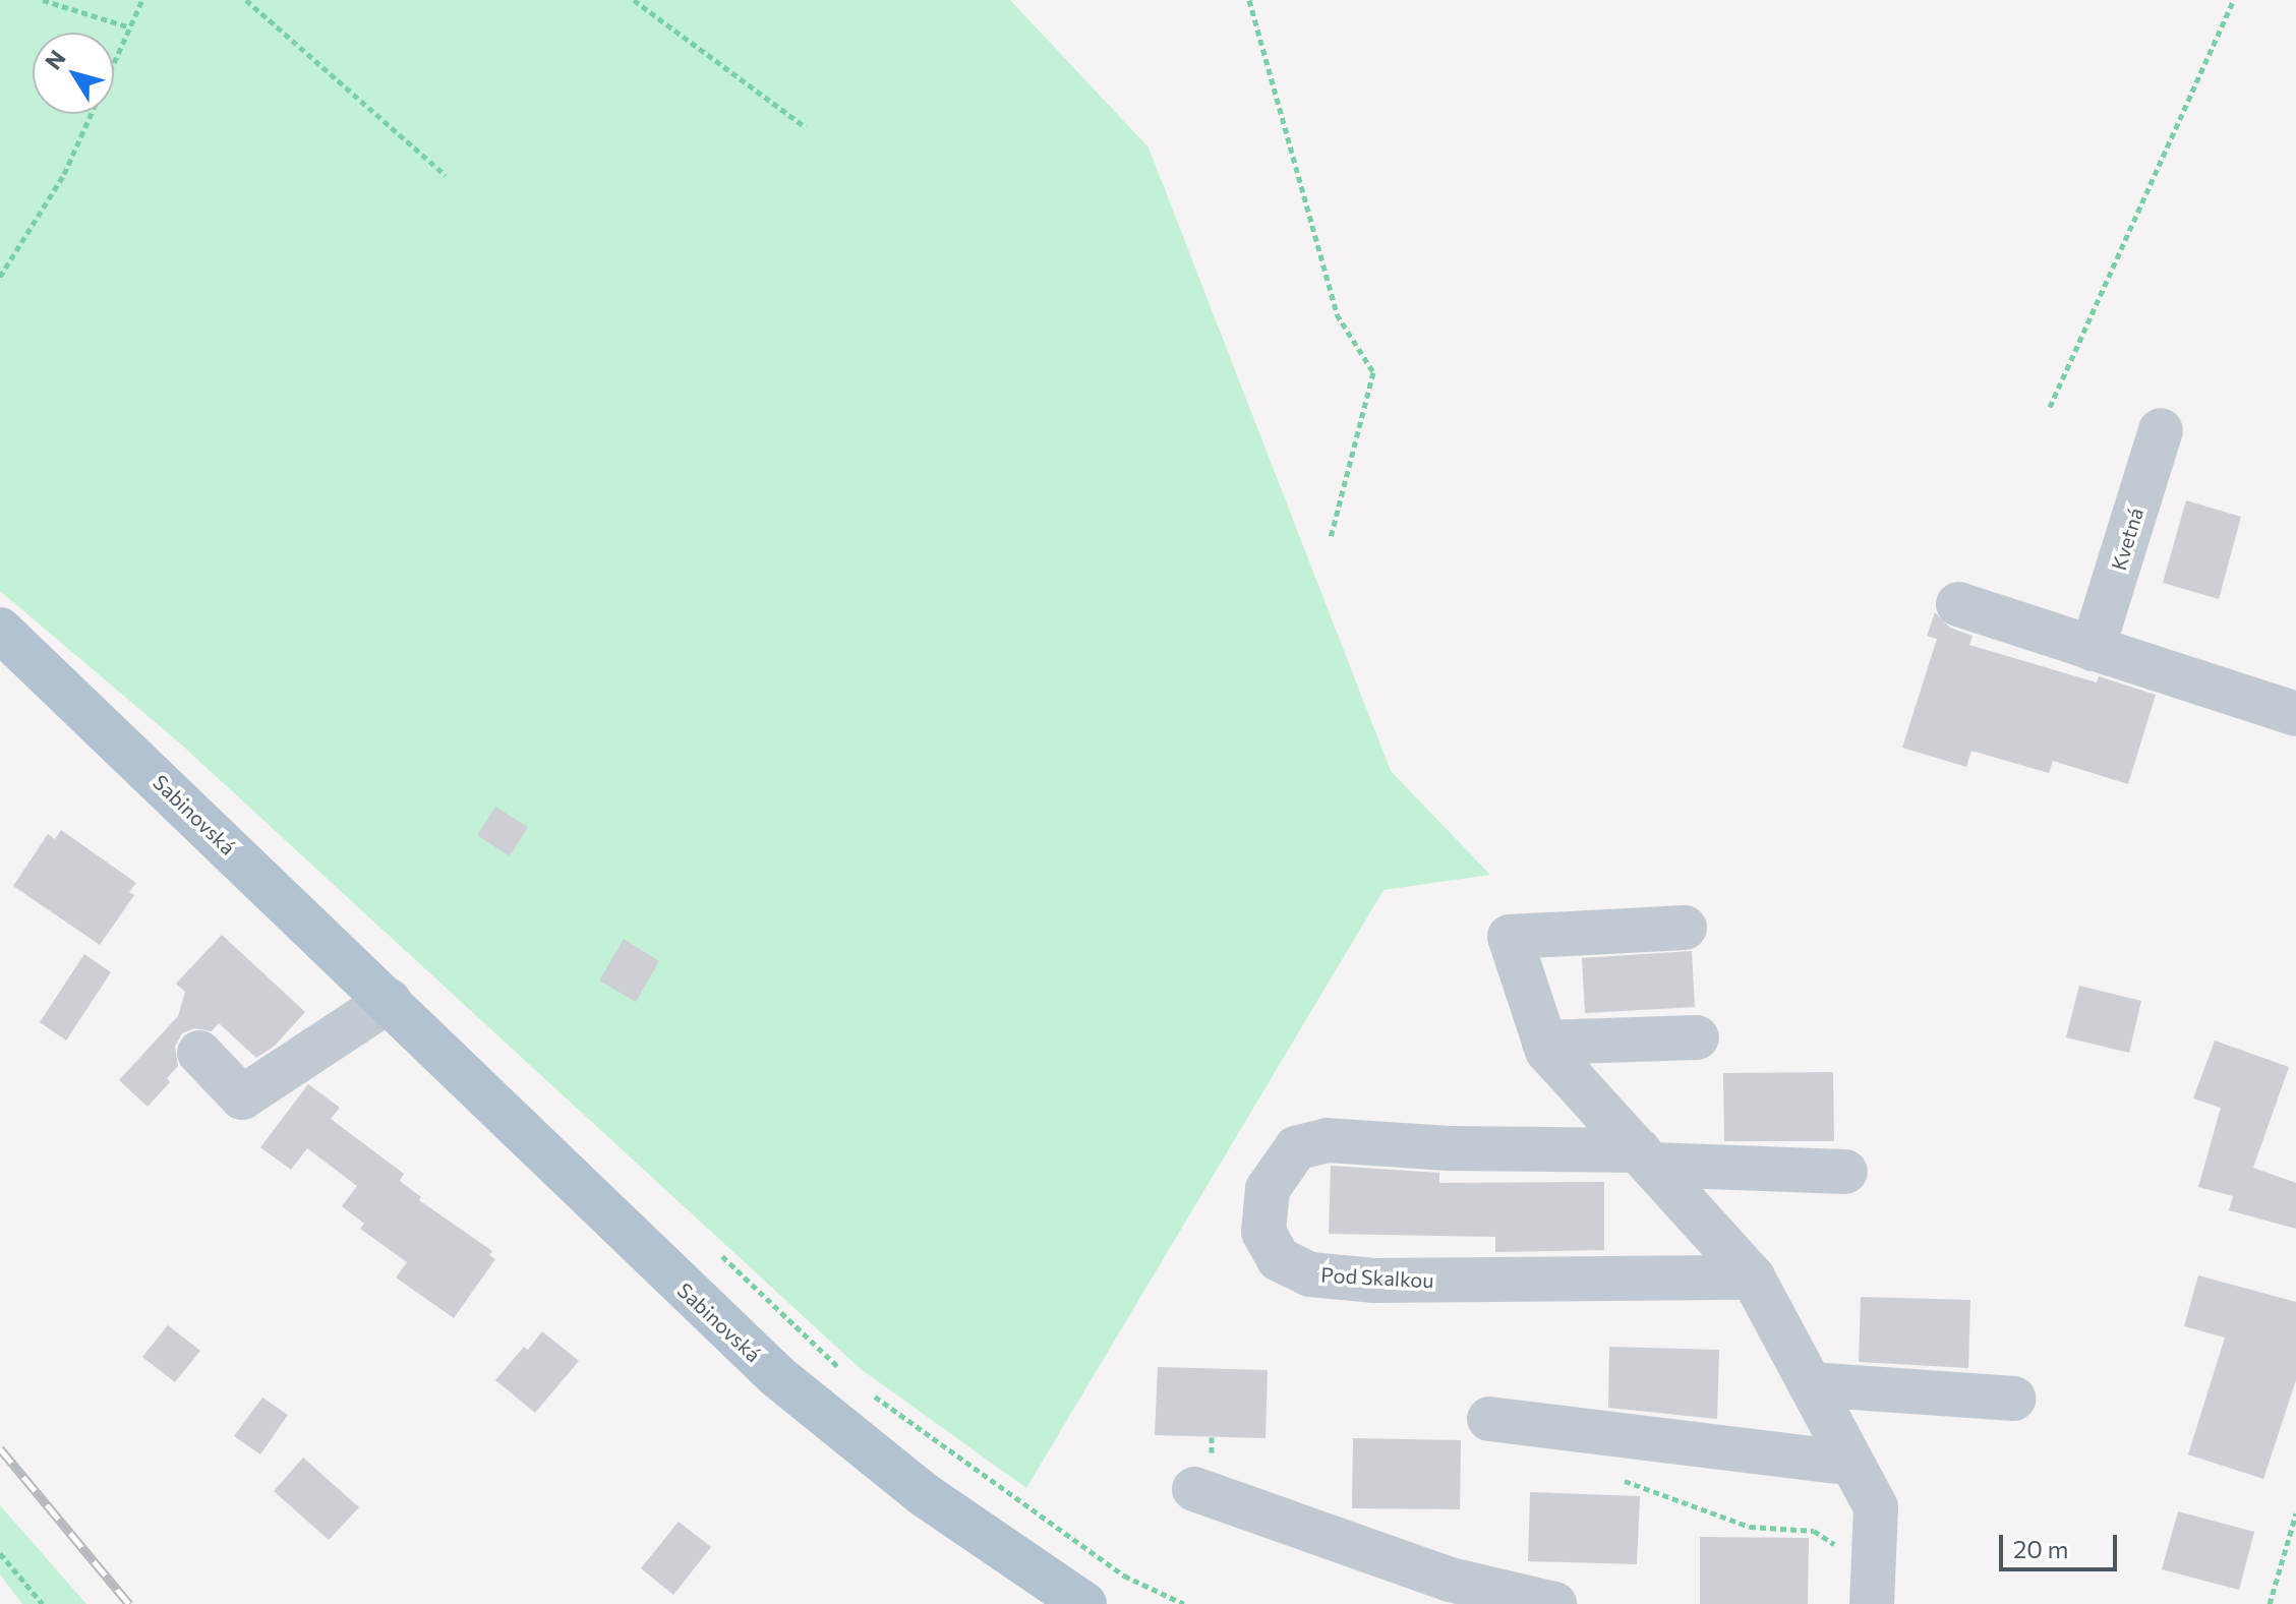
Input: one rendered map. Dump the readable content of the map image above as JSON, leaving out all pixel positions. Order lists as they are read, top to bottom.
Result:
{
  "streets": {
    "main road": ["Sabinovská"],
    "street": ["Kvetná", "Pod Skalkou"]
  },
  "scale_bar": "20 m",
  "north": "top left"
}
